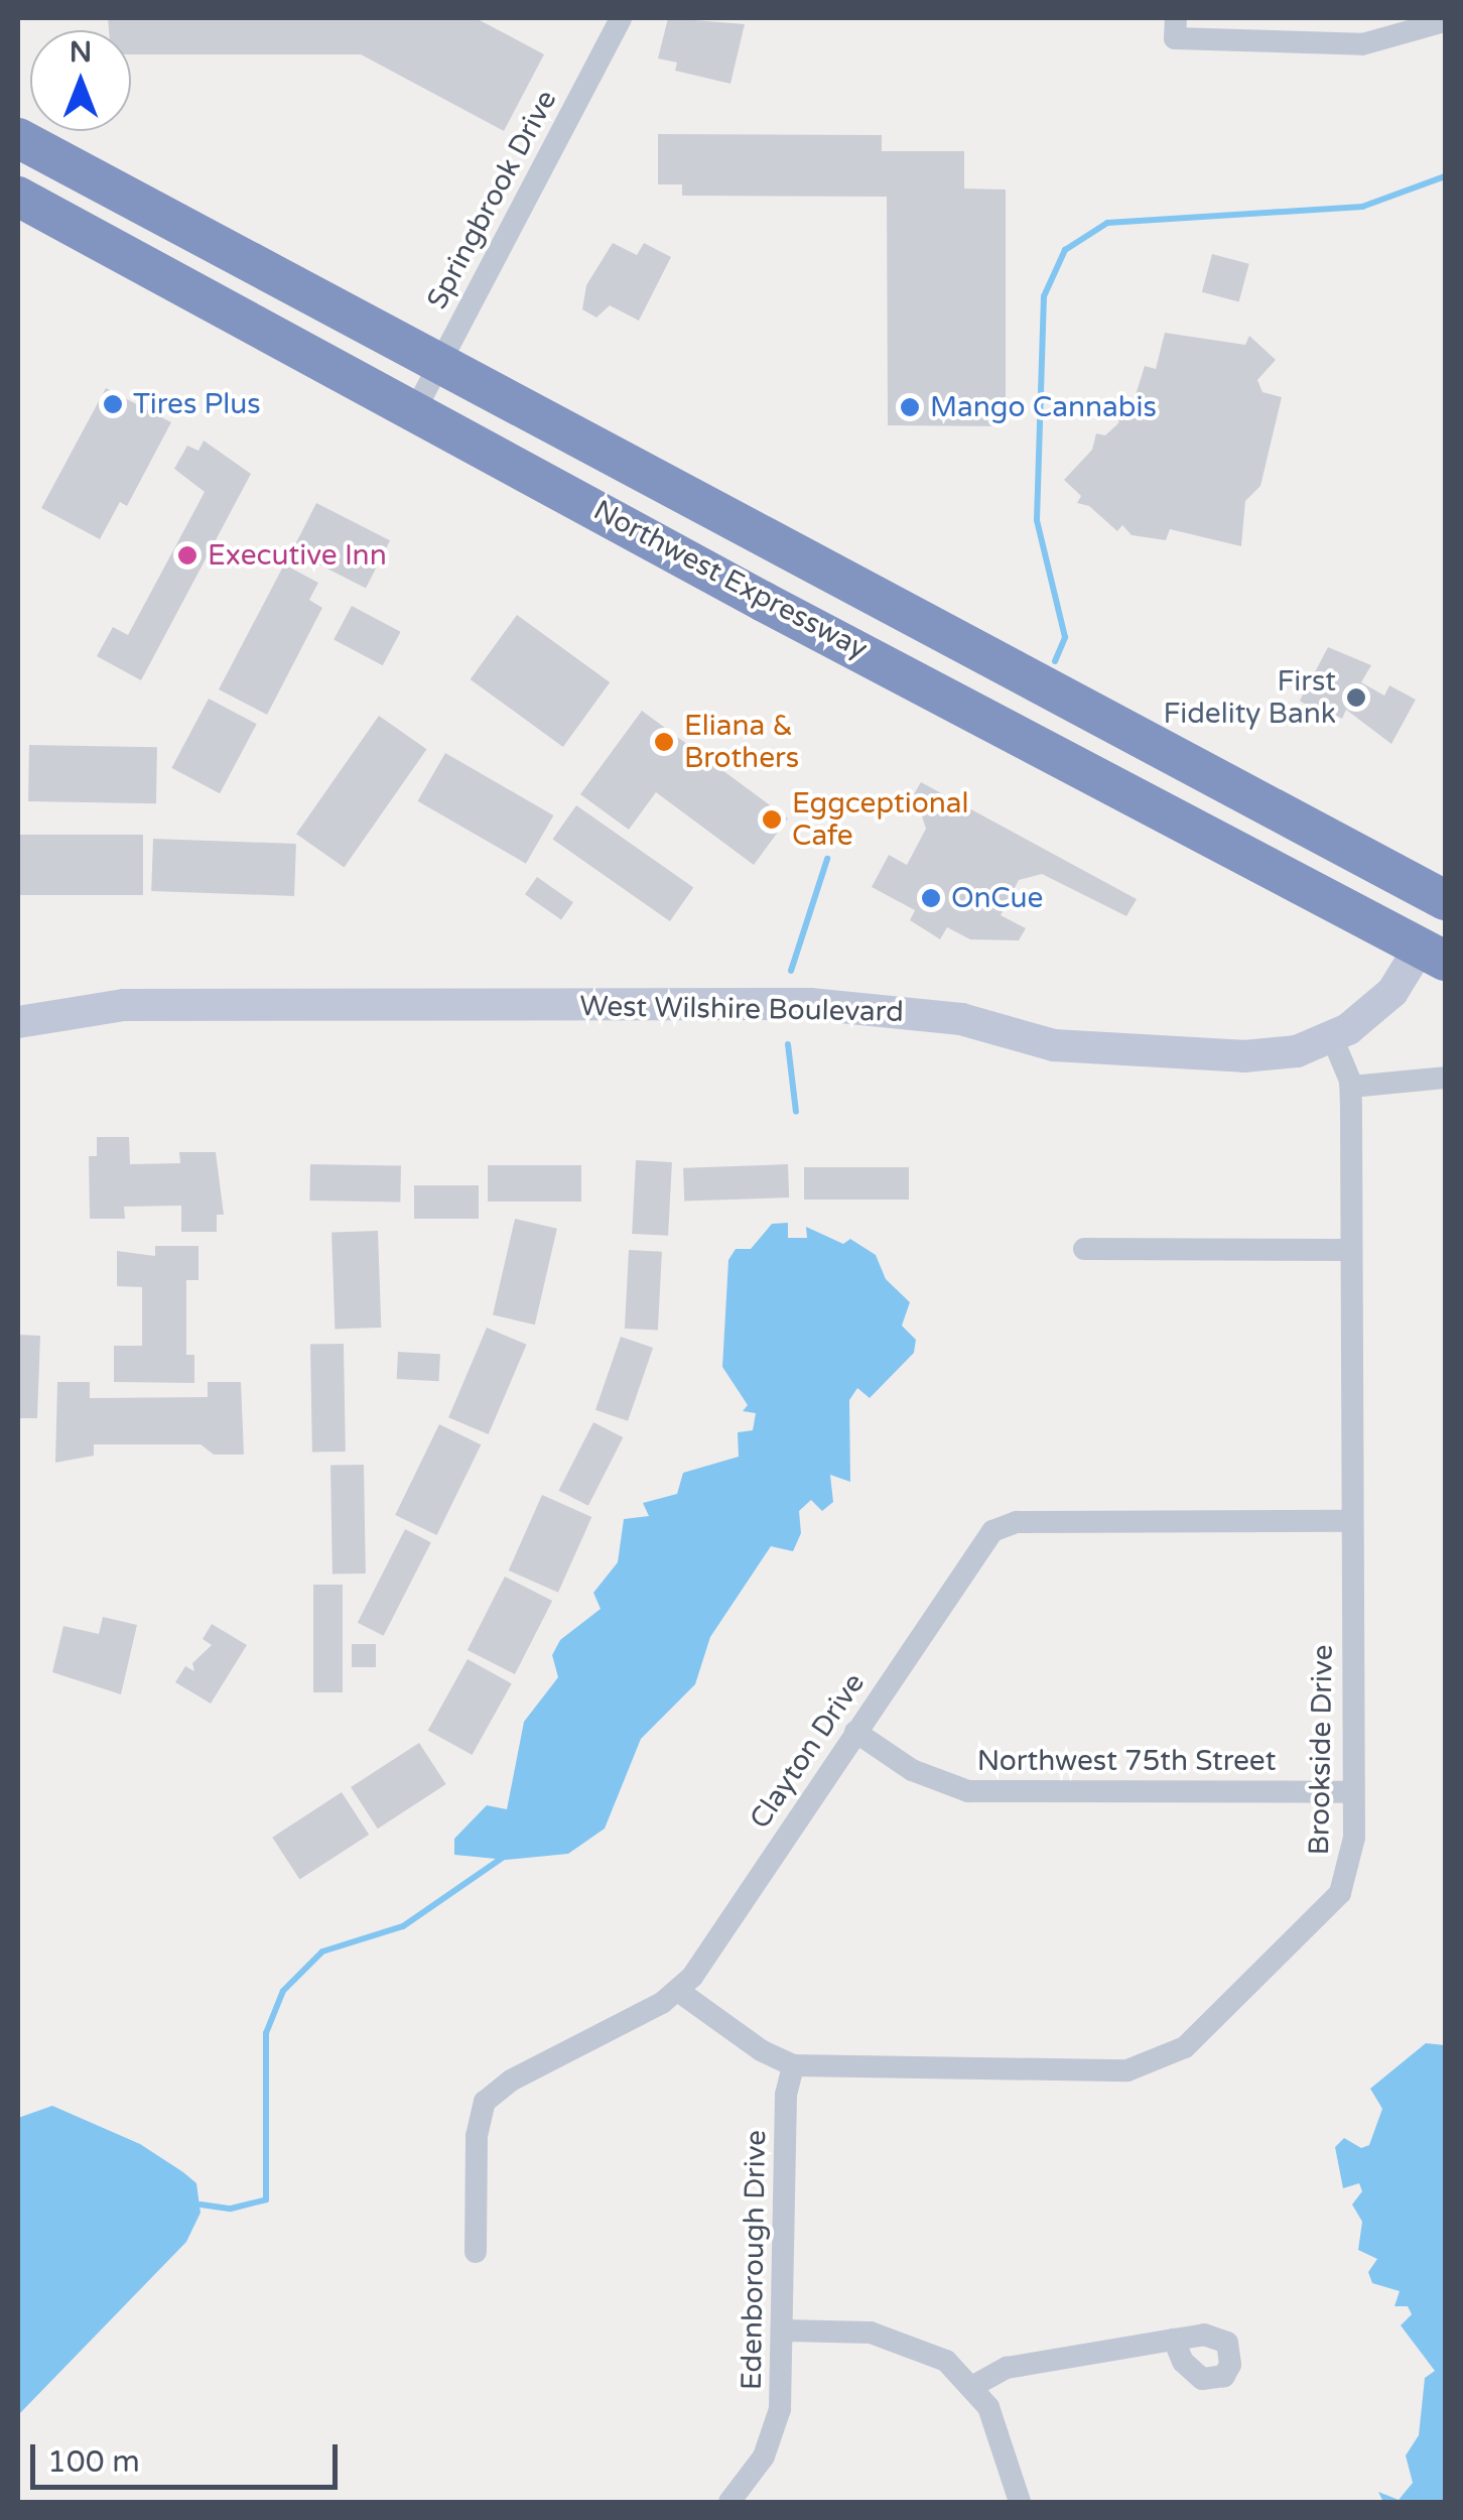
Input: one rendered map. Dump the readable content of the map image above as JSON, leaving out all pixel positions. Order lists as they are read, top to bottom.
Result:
{
  "streets": {
    "highway": ["Northwest Expressway"],
    "main road": ["West Wilshire Boulevard"],
    "street": [
      "Springbrook Drive",
      "Brookside Drive",
      "Clayton Drive",
      "Northwest 75th Street",
      "Edenborough Drive"
    ]
  },
  "crossings": [
    ["Springbrook Drive", "Northwest Expressway"],
    ["Northwest Expressway", "West Wilshire Boulevard"],
    ["West Wilshire Boulevard", "Brookside Drive"],
    ["Brookside Drive", "Clayton Drive"],
    ["Brookside Drive", "Northwest 75th Street"],
    ["Brookside Drive", "Edenborough Drive"],
    ["Clayton Drive", "Northwest 75th Street"]
  ],
  "places": [
    "Tires Plus",
    "Mango Cannabis",
    "Executive Inn",
    "First Fidelity Bank",
    "Eliana & Brothers",
    "Eggceptional Cafe",
    "OnCue"
  ],
  "scale_bar": "100 m",
  "north": "top"
}
